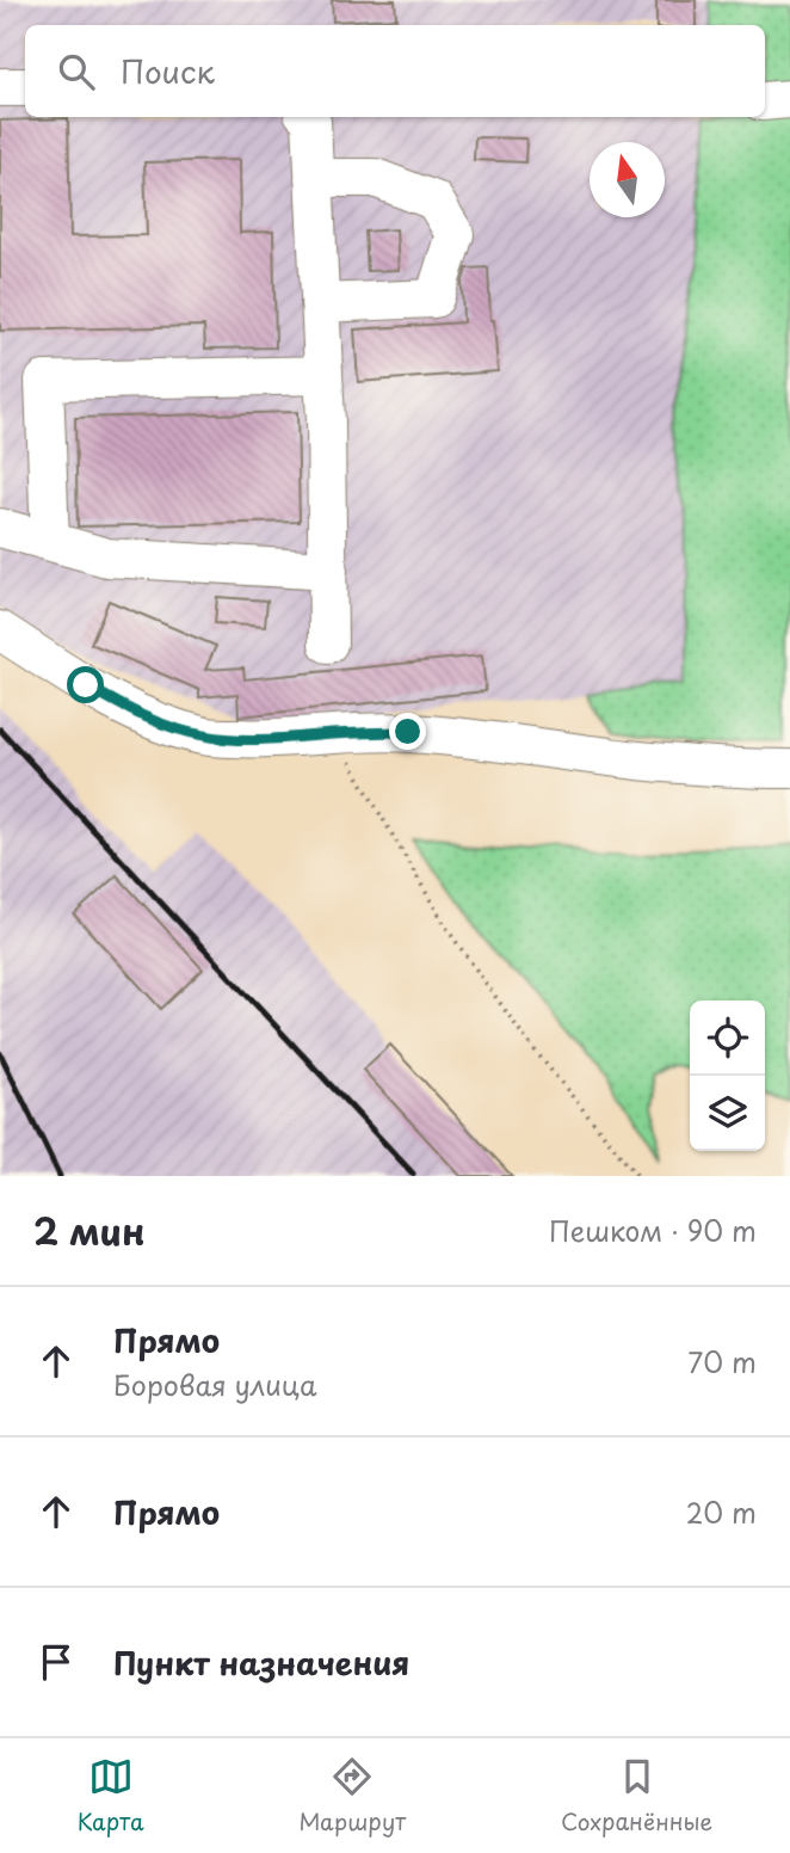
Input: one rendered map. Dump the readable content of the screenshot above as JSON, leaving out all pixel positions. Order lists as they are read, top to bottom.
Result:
{
  "north": "top",
  "page": {
    "search": "Поиск",
    "heading": ["2 мин", "Пешком · 90 m"],
    "list": [
      ["Прямо", "Боровая улица", "70 m"],
      ["Прямо", "20 m"],
      "Пункт назначения"
    ],
    "nav": ["Карта", "Маршрут", "Сохранённые"]
  }
}
